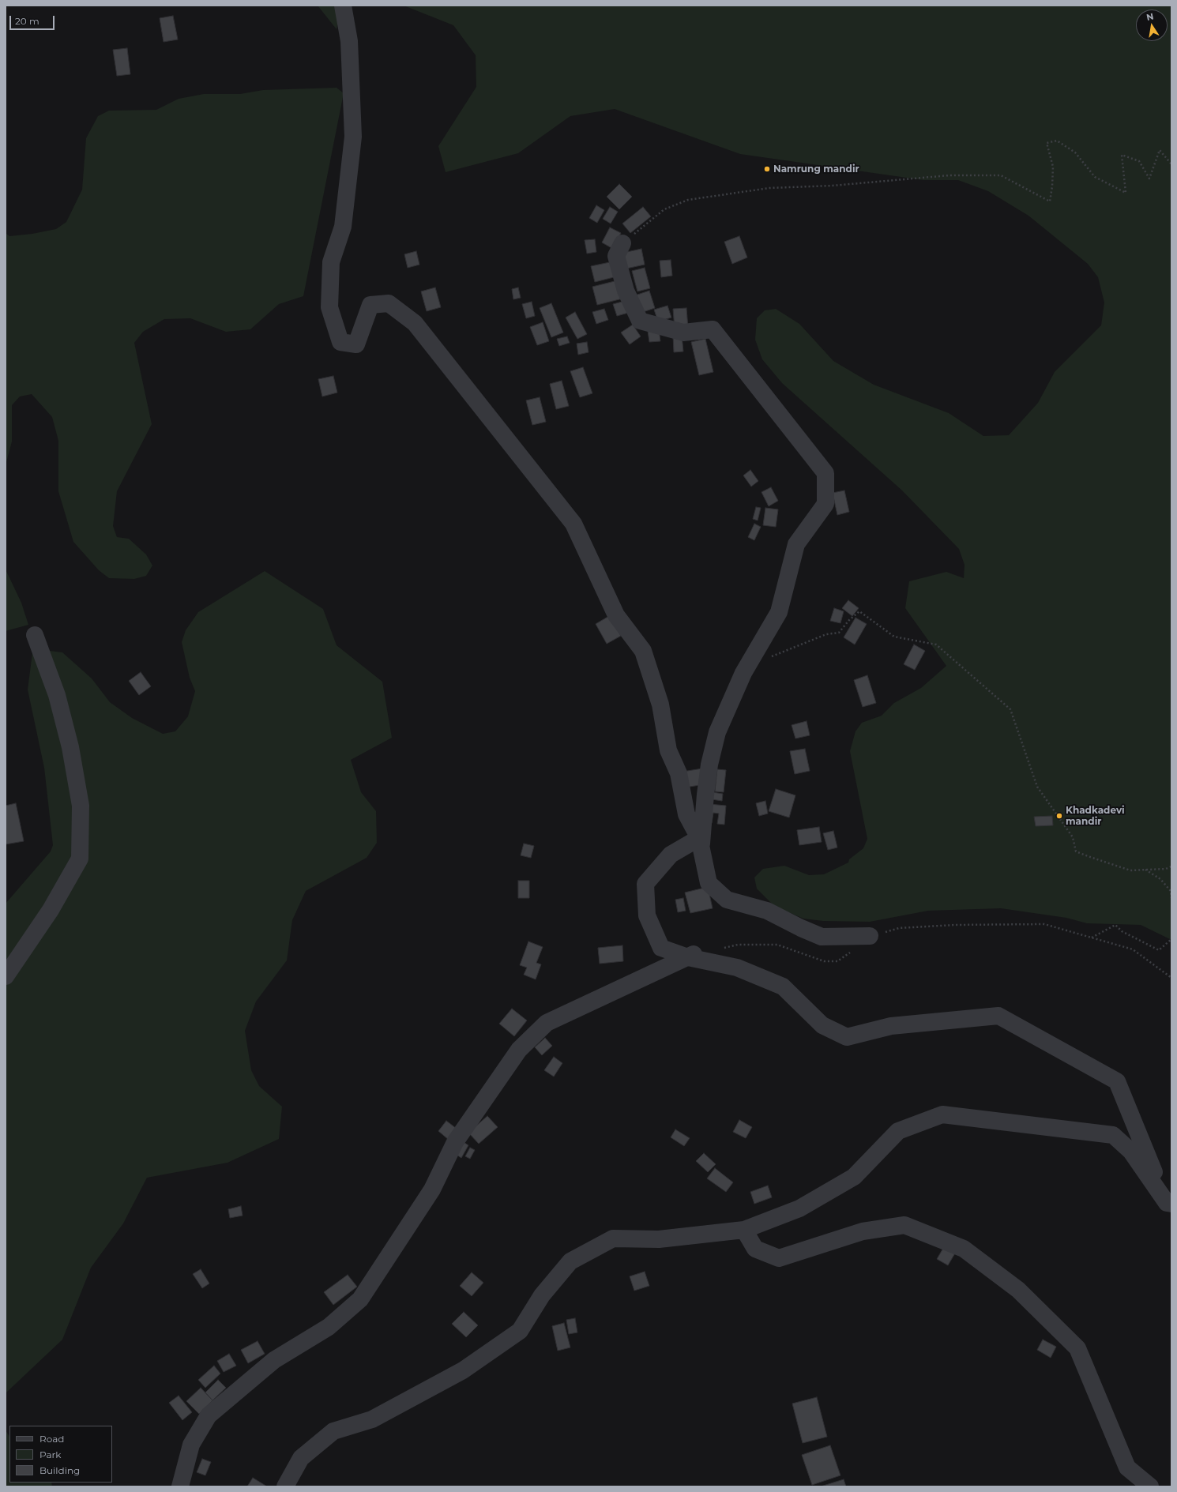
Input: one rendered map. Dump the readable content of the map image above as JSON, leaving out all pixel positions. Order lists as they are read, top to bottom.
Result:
{
  "places": ["Namrung mandir", "Khadkadevi mandir"],
  "legend": ["Road", "Park", "Building"],
  "scale_bar": "20 m",
  "north": "top"
}
